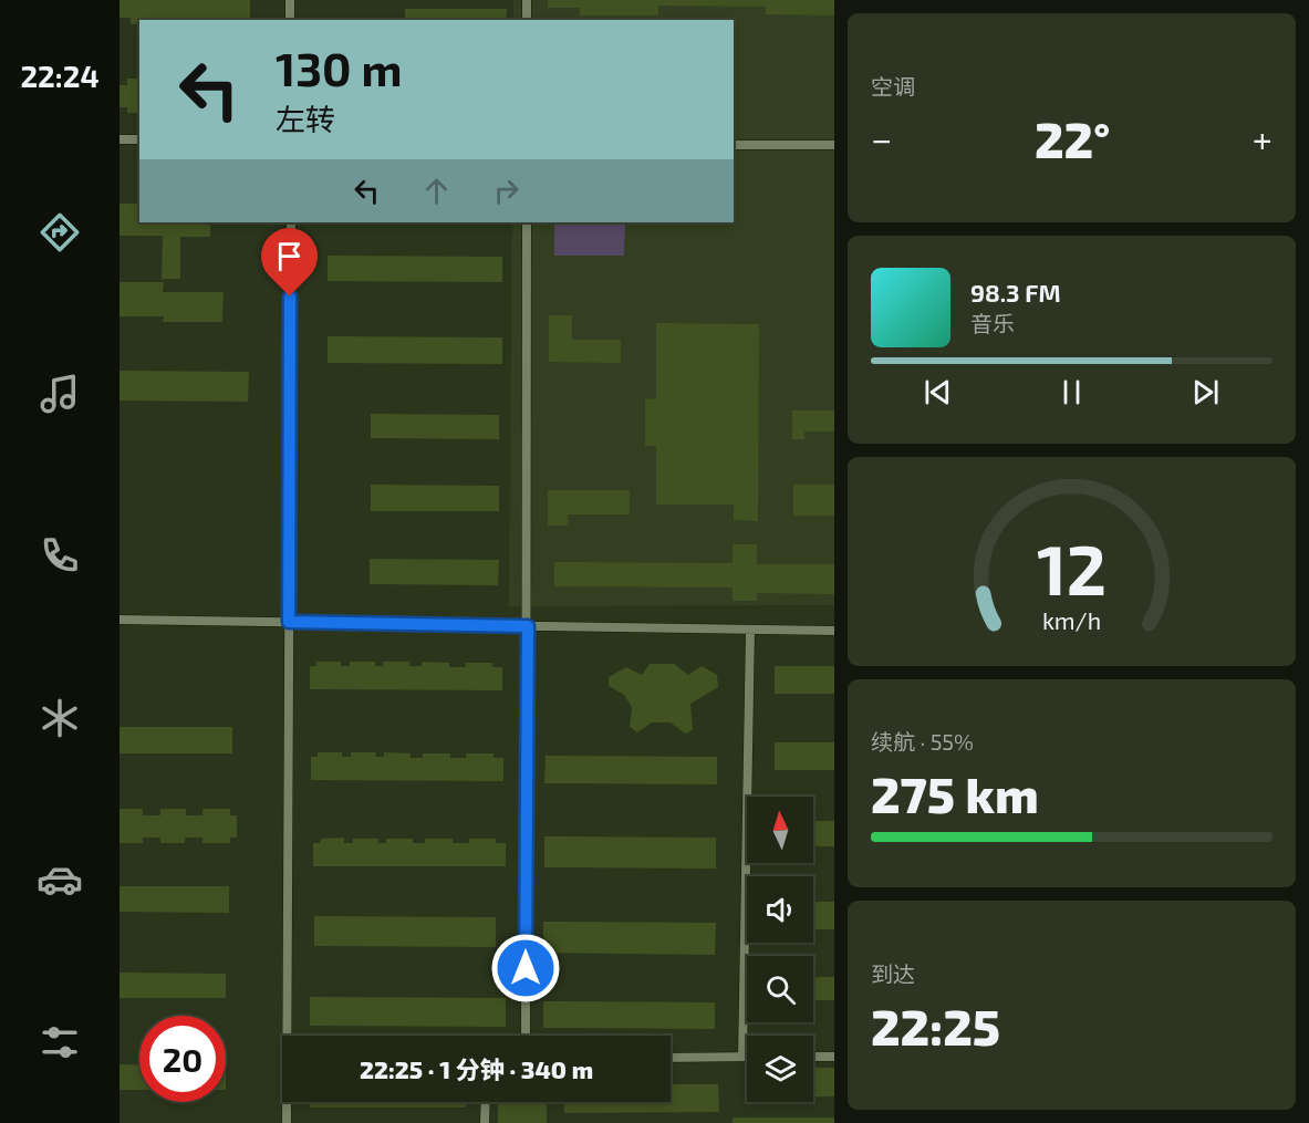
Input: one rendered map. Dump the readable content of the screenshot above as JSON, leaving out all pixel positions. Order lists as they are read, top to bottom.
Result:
{
  "north": "top",
  "page": {
    "tabs": "22:24",
    "tile": [
      "空调",
      ["续航 · 55%", "275 km"],
      ["到达", "22:25"]
    ],
    "turn": ["130 m", "左转"],
    "heat": ["−", "22°", "+"],
    "song": ["98.3 FM", "音乐"],
    "limit": "20",
    "trip": "22:25 · 1 分钟 · 340 m",
    "gauge": ["12", "km/h"]
  }
}
